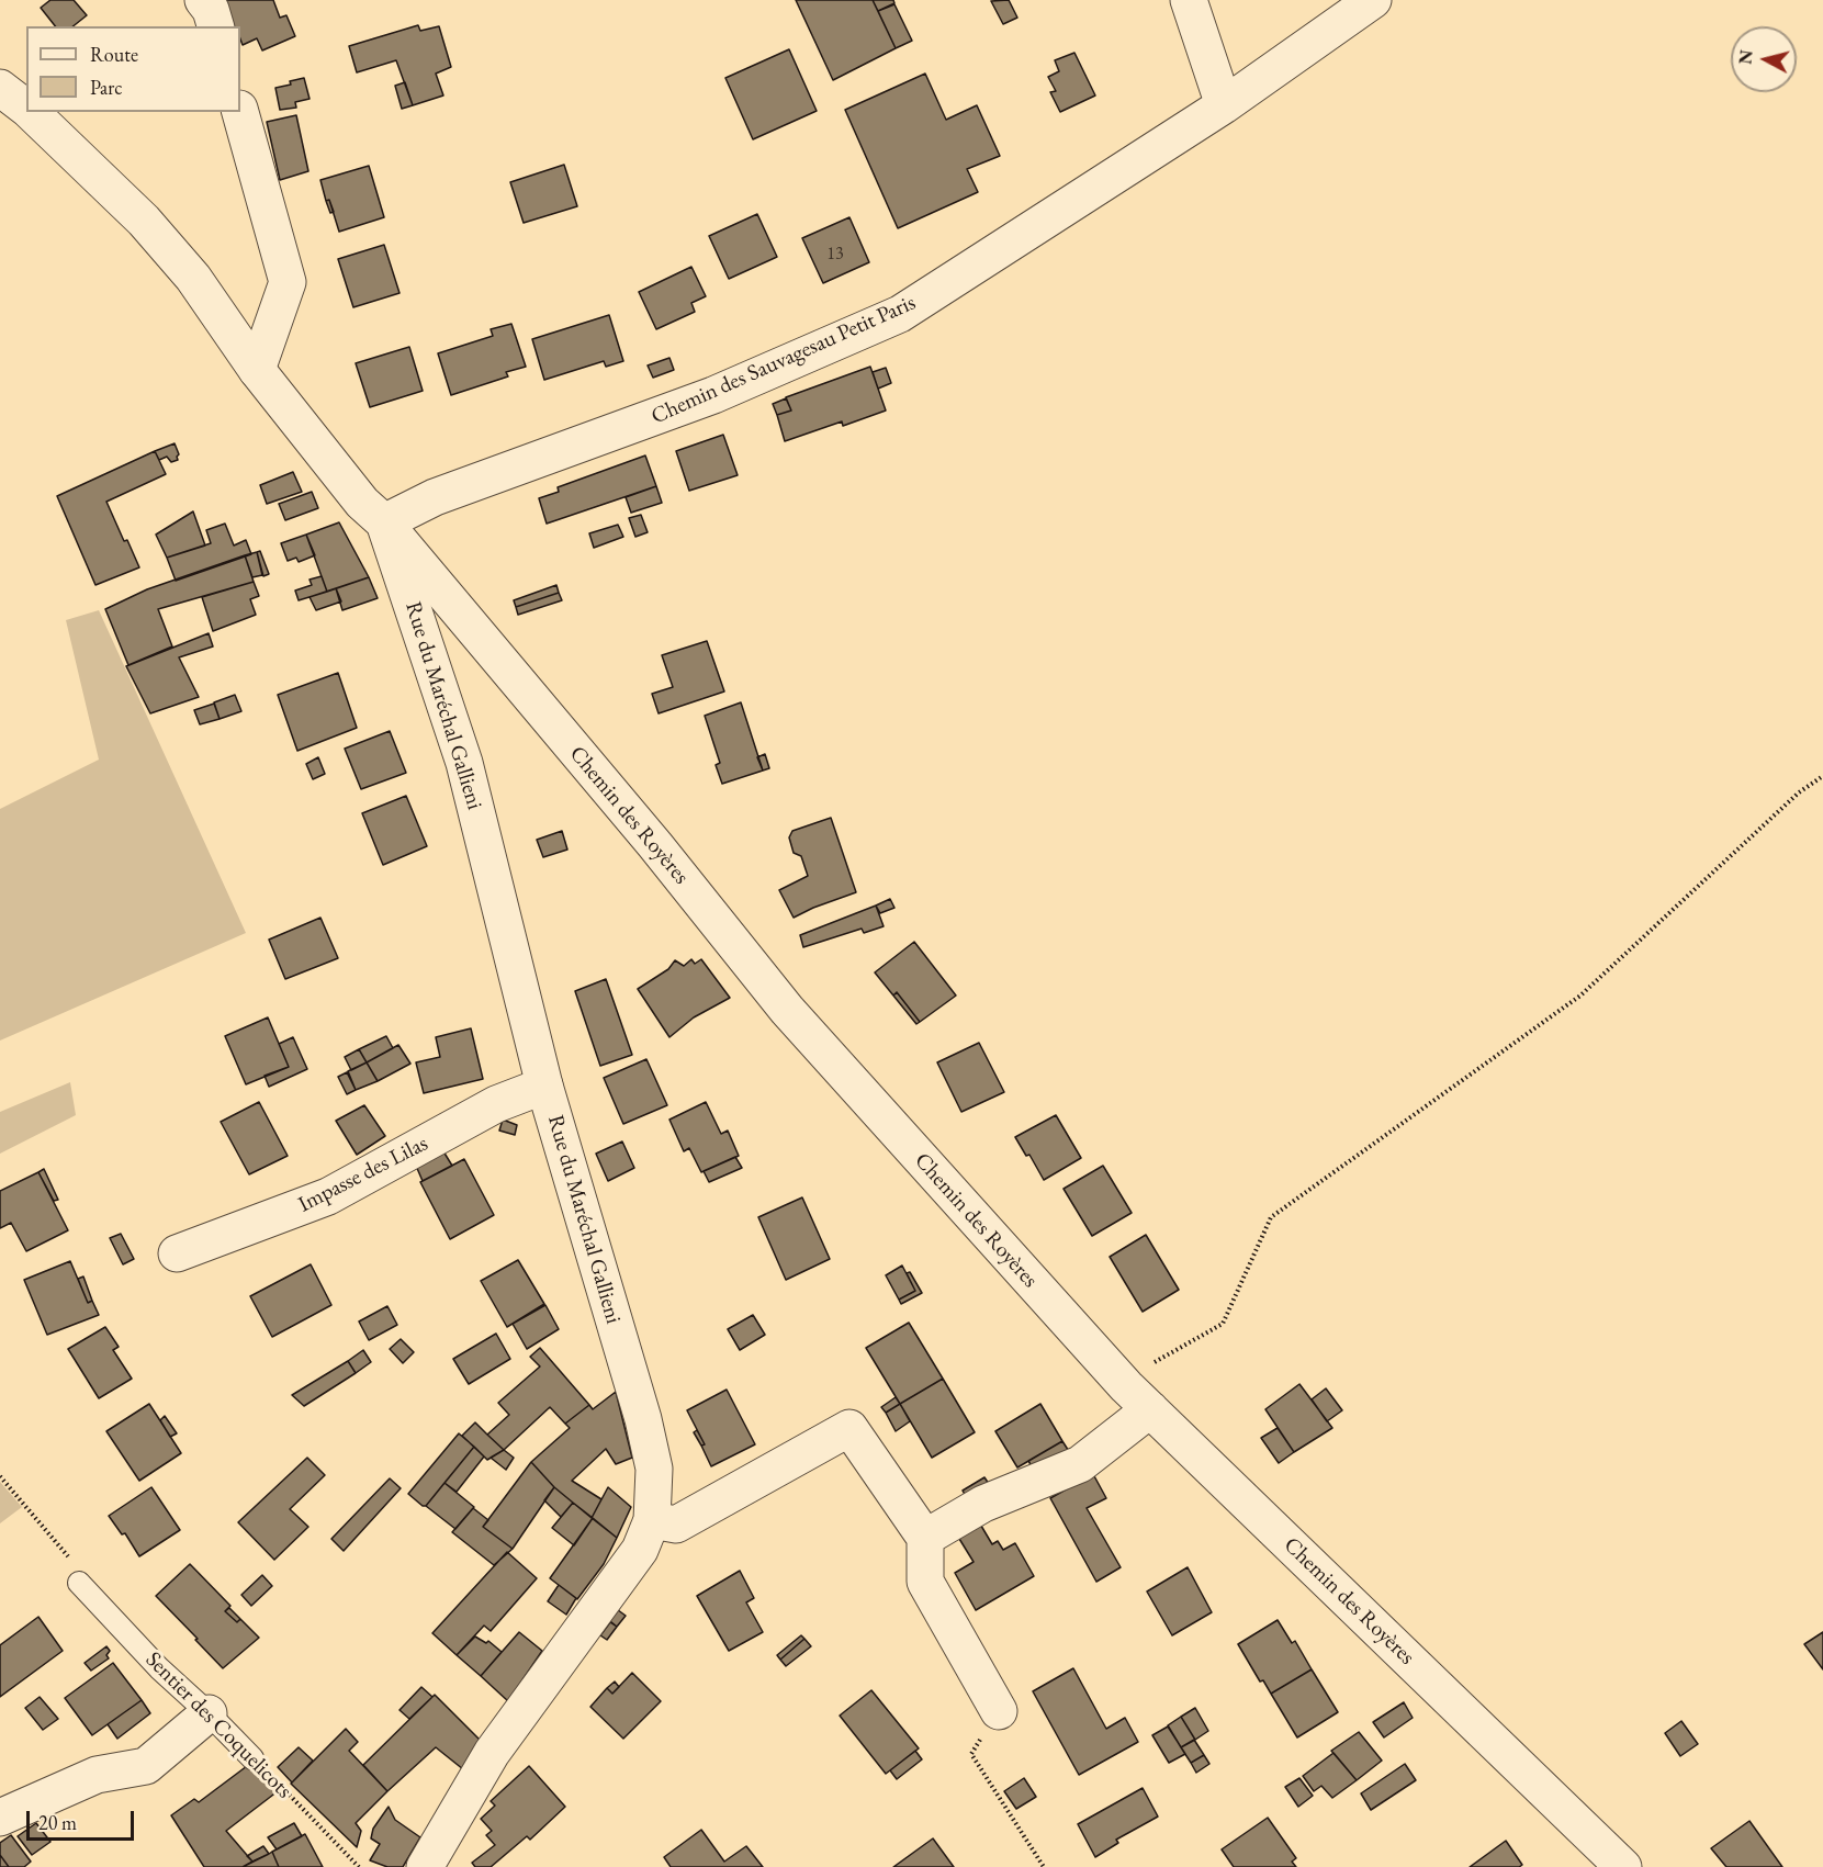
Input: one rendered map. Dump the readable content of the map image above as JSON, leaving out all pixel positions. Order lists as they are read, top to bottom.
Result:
{
  "streets": {
    "street": [
      "Chemin des Sauvagesau Petit Paris",
      "Rue du Maréchal Gallieni",
      "Chemin des Royères",
      "Impasse des Lilas"
    ],
    "lane": ["Sentier des Coquelicots"]
  },
  "crossings": [
    ["Chemin des Sauvagesau Petit Paris", "Rue du Maréchal Gallieni"],
    ["Chemin des Sauvagesau Petit Paris", "Chemin des Royères"],
    ["Rue du Maréchal Gallieni", "Chemin des Royères"],
    ["Rue du Maréchal Gallieni", "Impasse des Lilas"]
  ],
  "house_numbers": ["13"],
  "legend": ["Route", "Parc"],
  "scale_bar": "20 m",
  "north": "left"
}
